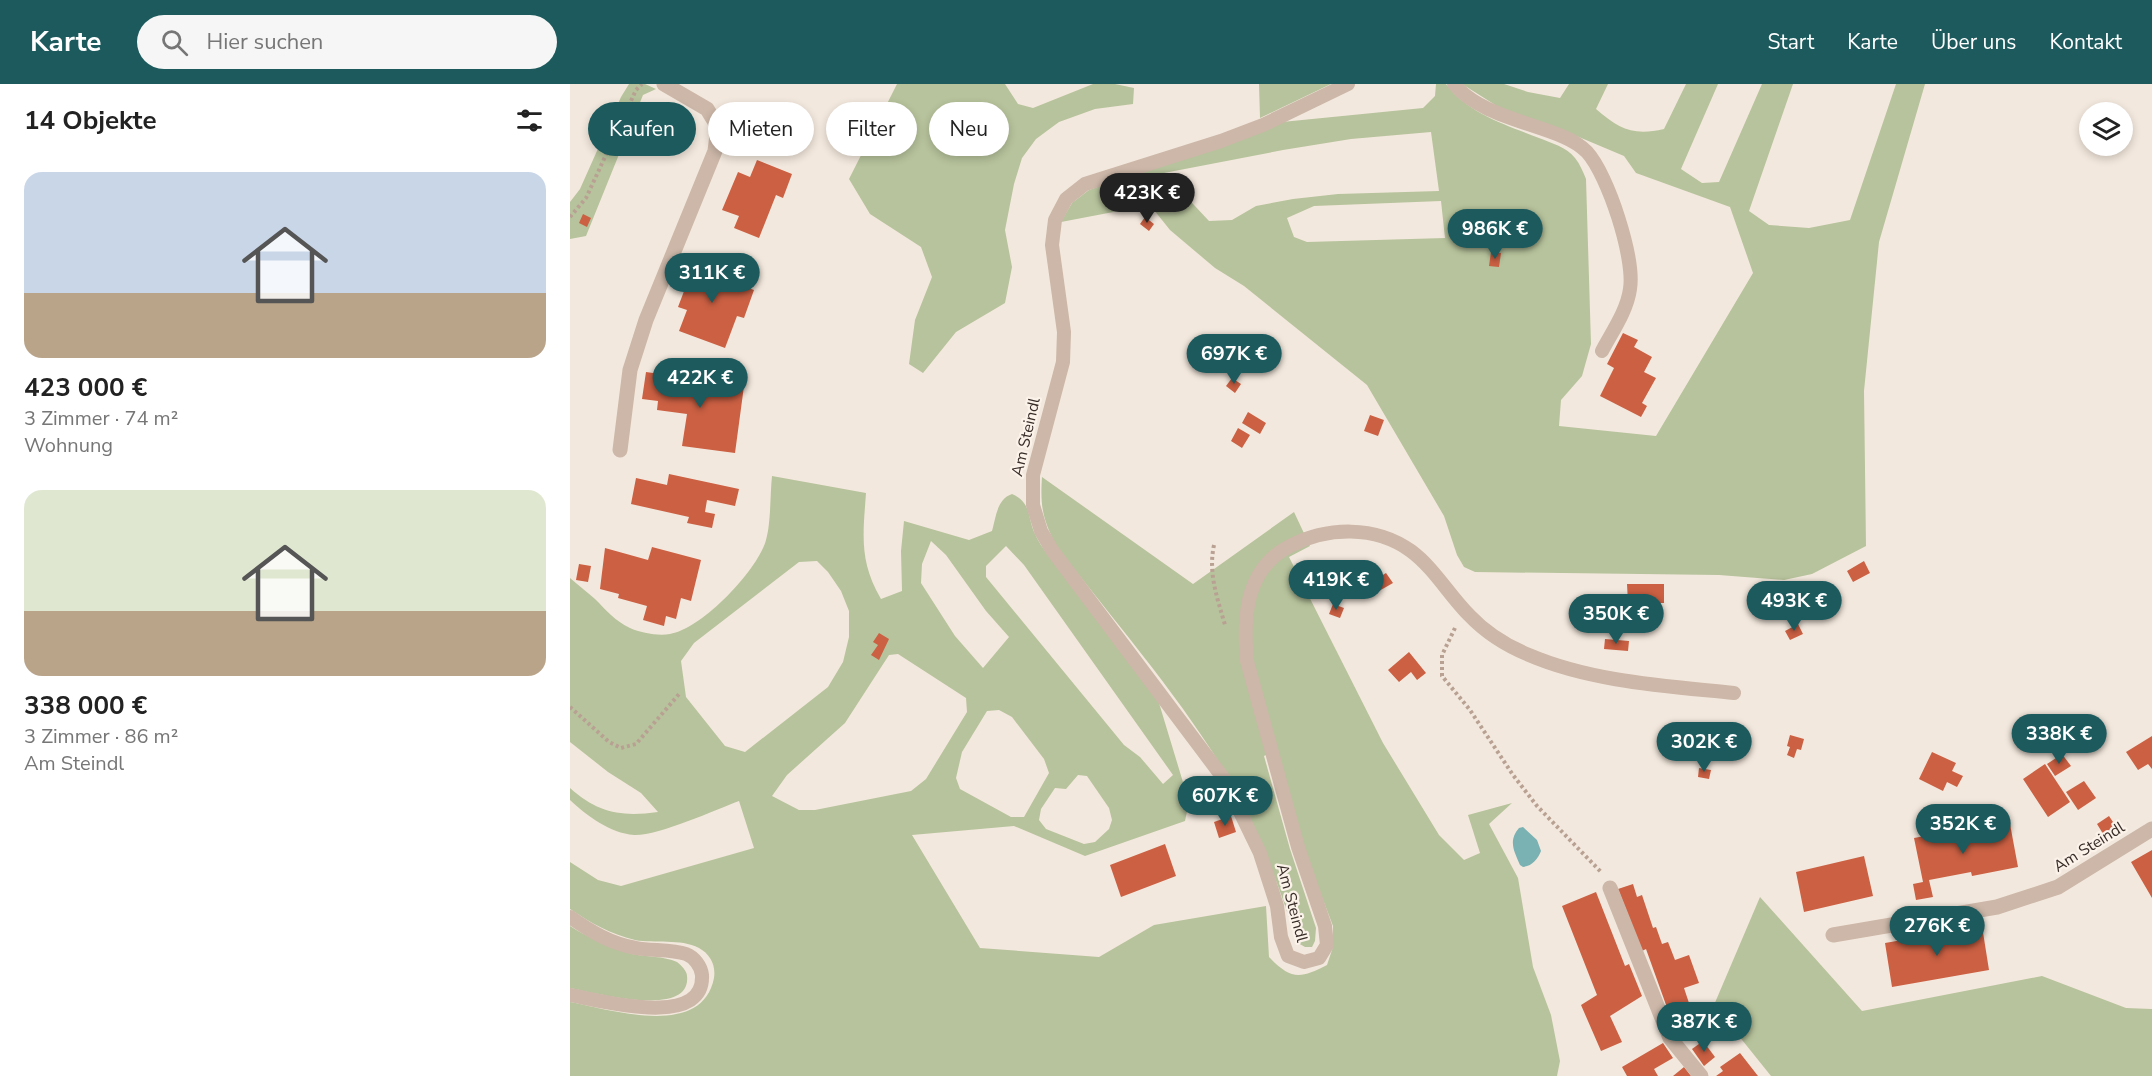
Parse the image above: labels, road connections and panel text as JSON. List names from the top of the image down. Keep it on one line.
{"streets":{"street":["Am Steindl"]},"page":{"header":"Karte","search":"Hier suchen","nav":["Start","Karte","Über uns","Kontakt"],"heading":"14 Objekte","chip":["Kaufen","Mieten","Filter","Neu"],"list":[{"name":"423 000 €","note":"3 Zimmer · 74 m² · Wohnung"},{"name":"338 000 €","note":"3 Zimmer · 86 m² · Am Steindl"}],"price":["423K €","986K €","311K €","697K €","422K €","419K €","493K €","350K €","338K €","302K €","607K €","352K €","276K €","387K €"]}}
